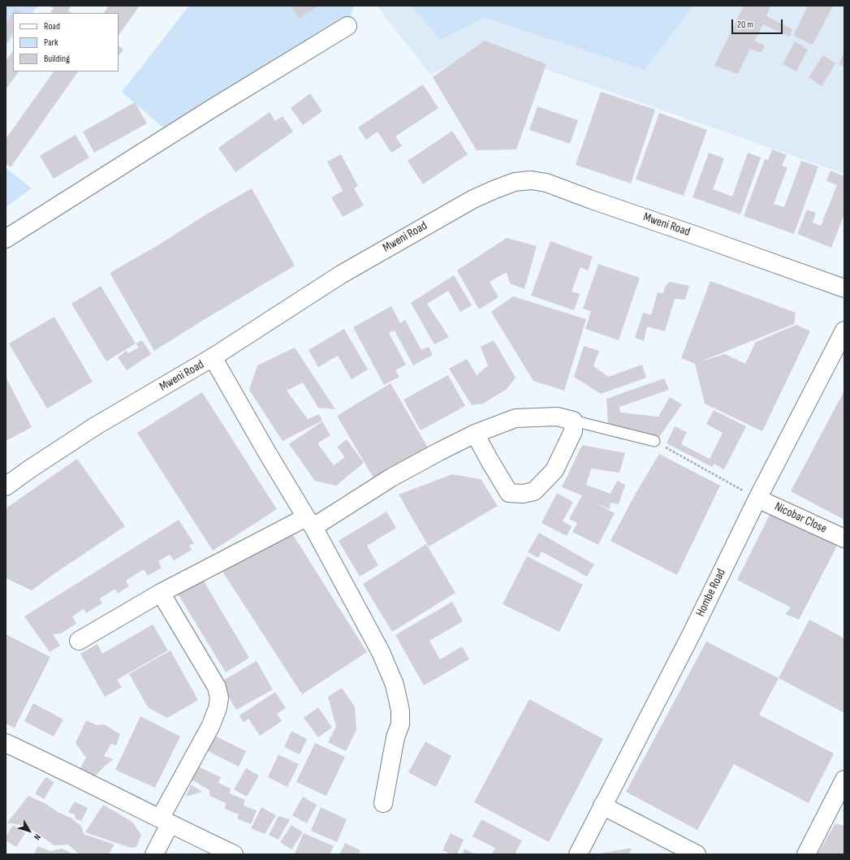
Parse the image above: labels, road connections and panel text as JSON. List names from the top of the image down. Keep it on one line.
{"streets":{"street":["Mweni Road","Nicobar Close","Hombe Road"]},"crossings":[["Nicobar Close","Hombe Road"]],"legend":["Road","Park","Building"],"scale_bar":"20 m","north":"bottom right"}
